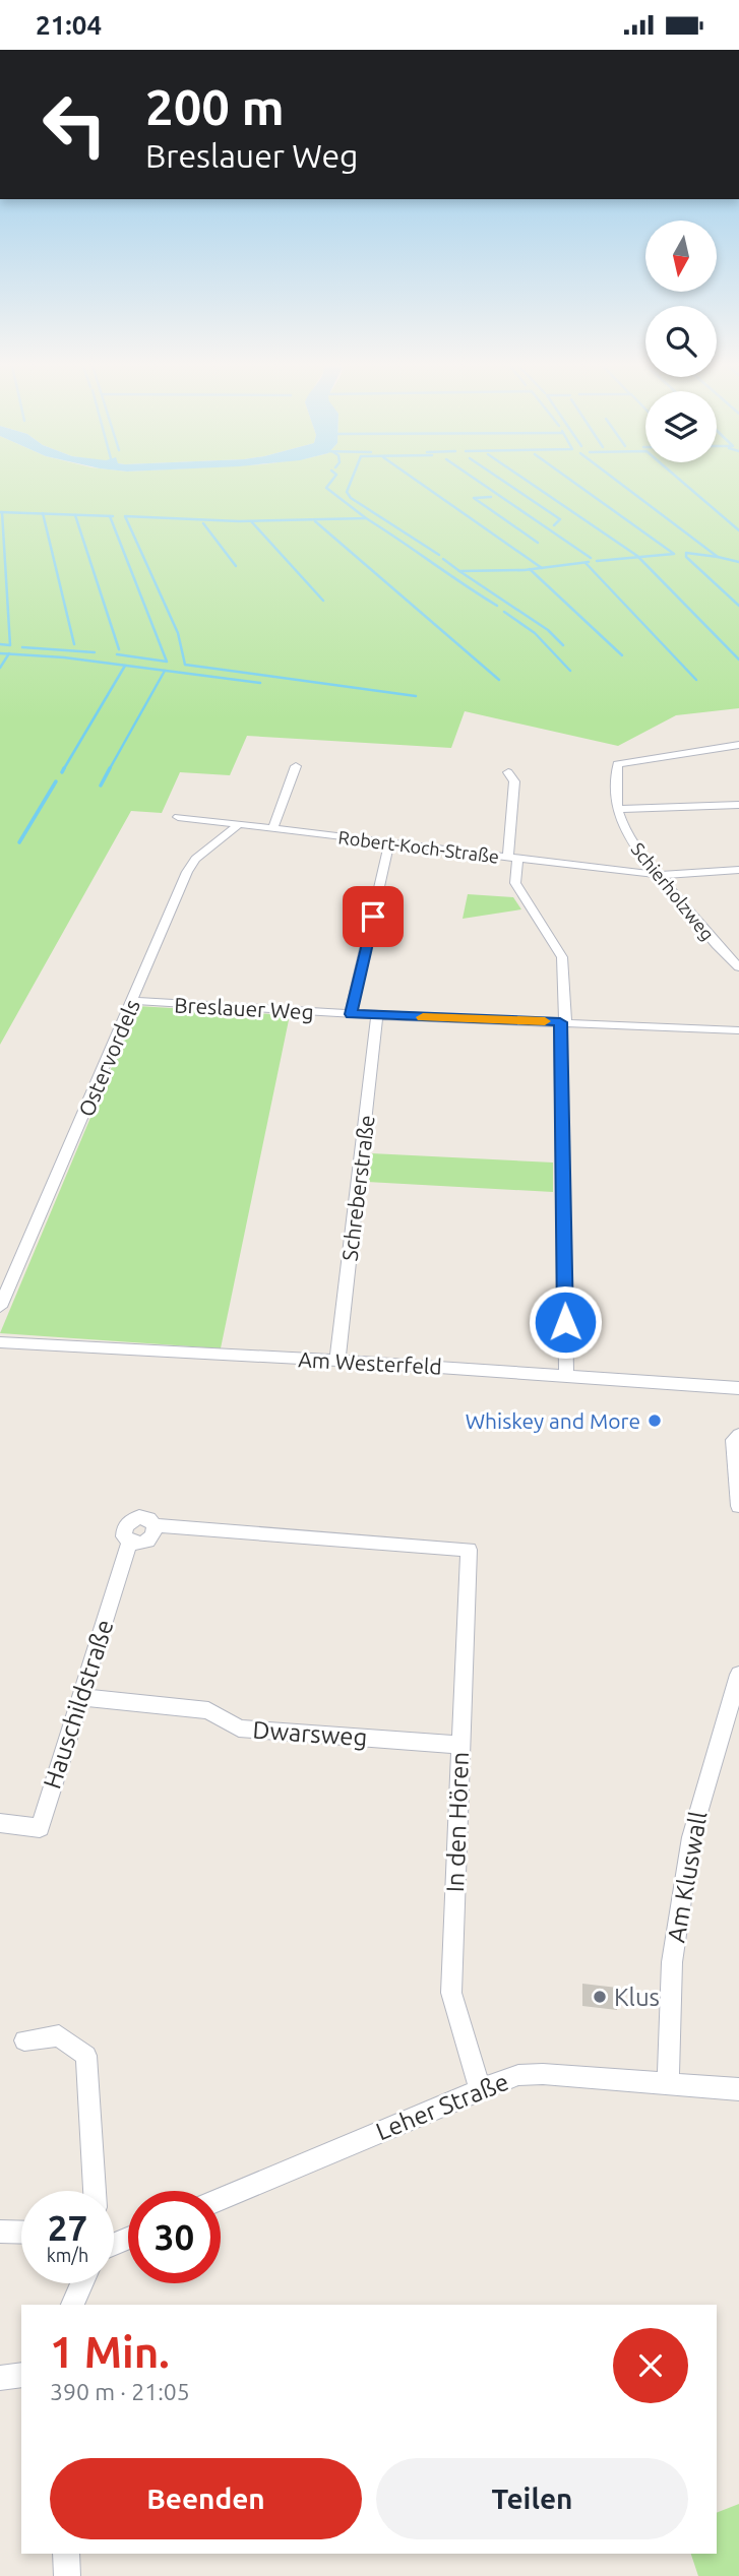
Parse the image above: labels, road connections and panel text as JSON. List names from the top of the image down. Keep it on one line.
{"streets":{"street":["Robert-Koch-Straße","Schierholzweg","Breslauer Weg","Ostervordels","Schreberstraße","Am Westerfeld","Hauschildstraße","Dwarsweg","In den Hören","Am Kluswall","Leher Straße"]},"crossings":[["Robert-Koch-Straße","Schierholzweg"],["Robert-Koch-Straße","Ostervordels"],["Breslauer Weg","Ostervordels"],["Breslauer Weg","Schreberstraße"],["Schreberstraße","Am Westerfeld"],["Hauschildstraße","Dwarsweg"],["Hauschildstraße","In den Hören"],["Dwarsweg","In den Hören"],["In den Hören","Leher Straße"],["Am Kluswall","Leher Straße"]],"places":["Whiskey and More","Klus"],"north":"bottom","page":{"status":"21:04","turn":["200 m","Breslauer Weg"],"speed":"27 km/h","limit":"30","heading":["1 Min.","390 m · 21:05"],"buttons":["Beenden","Teilen"]}}
